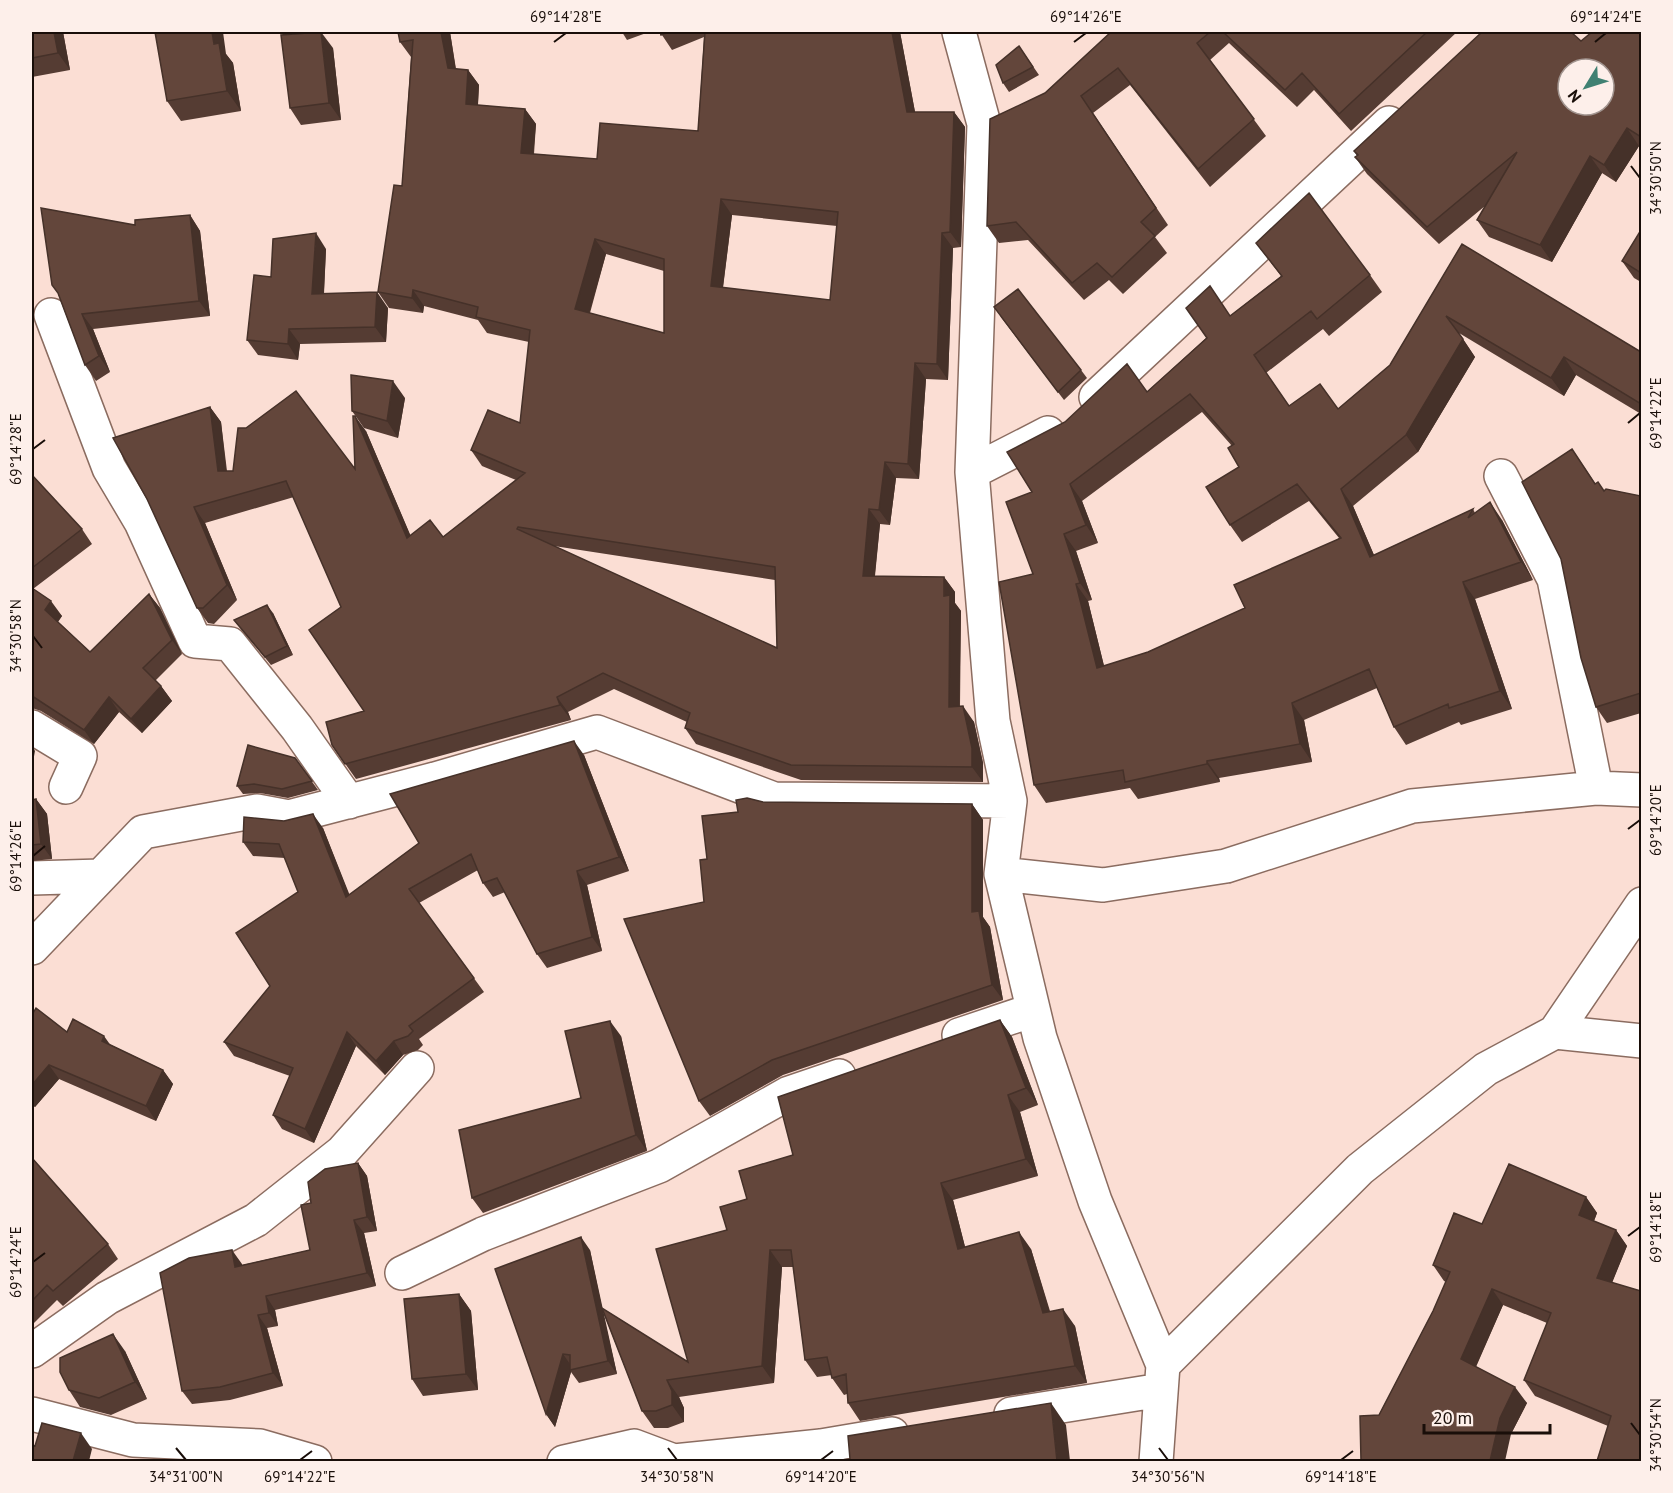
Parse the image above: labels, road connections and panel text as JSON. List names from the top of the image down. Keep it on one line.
{"scale_bar":"20 m","north":"bottom left","coordinates":["69°14'28\"E","69°14'26\"E","69°14'24\"E","34°30'50\"N","69°14'22\"E","34°30'58\"N","69°14'20\"E","69°14'18\"E","34°30'54\"N","34°31'00\"N","34°30'56\"N"]}
